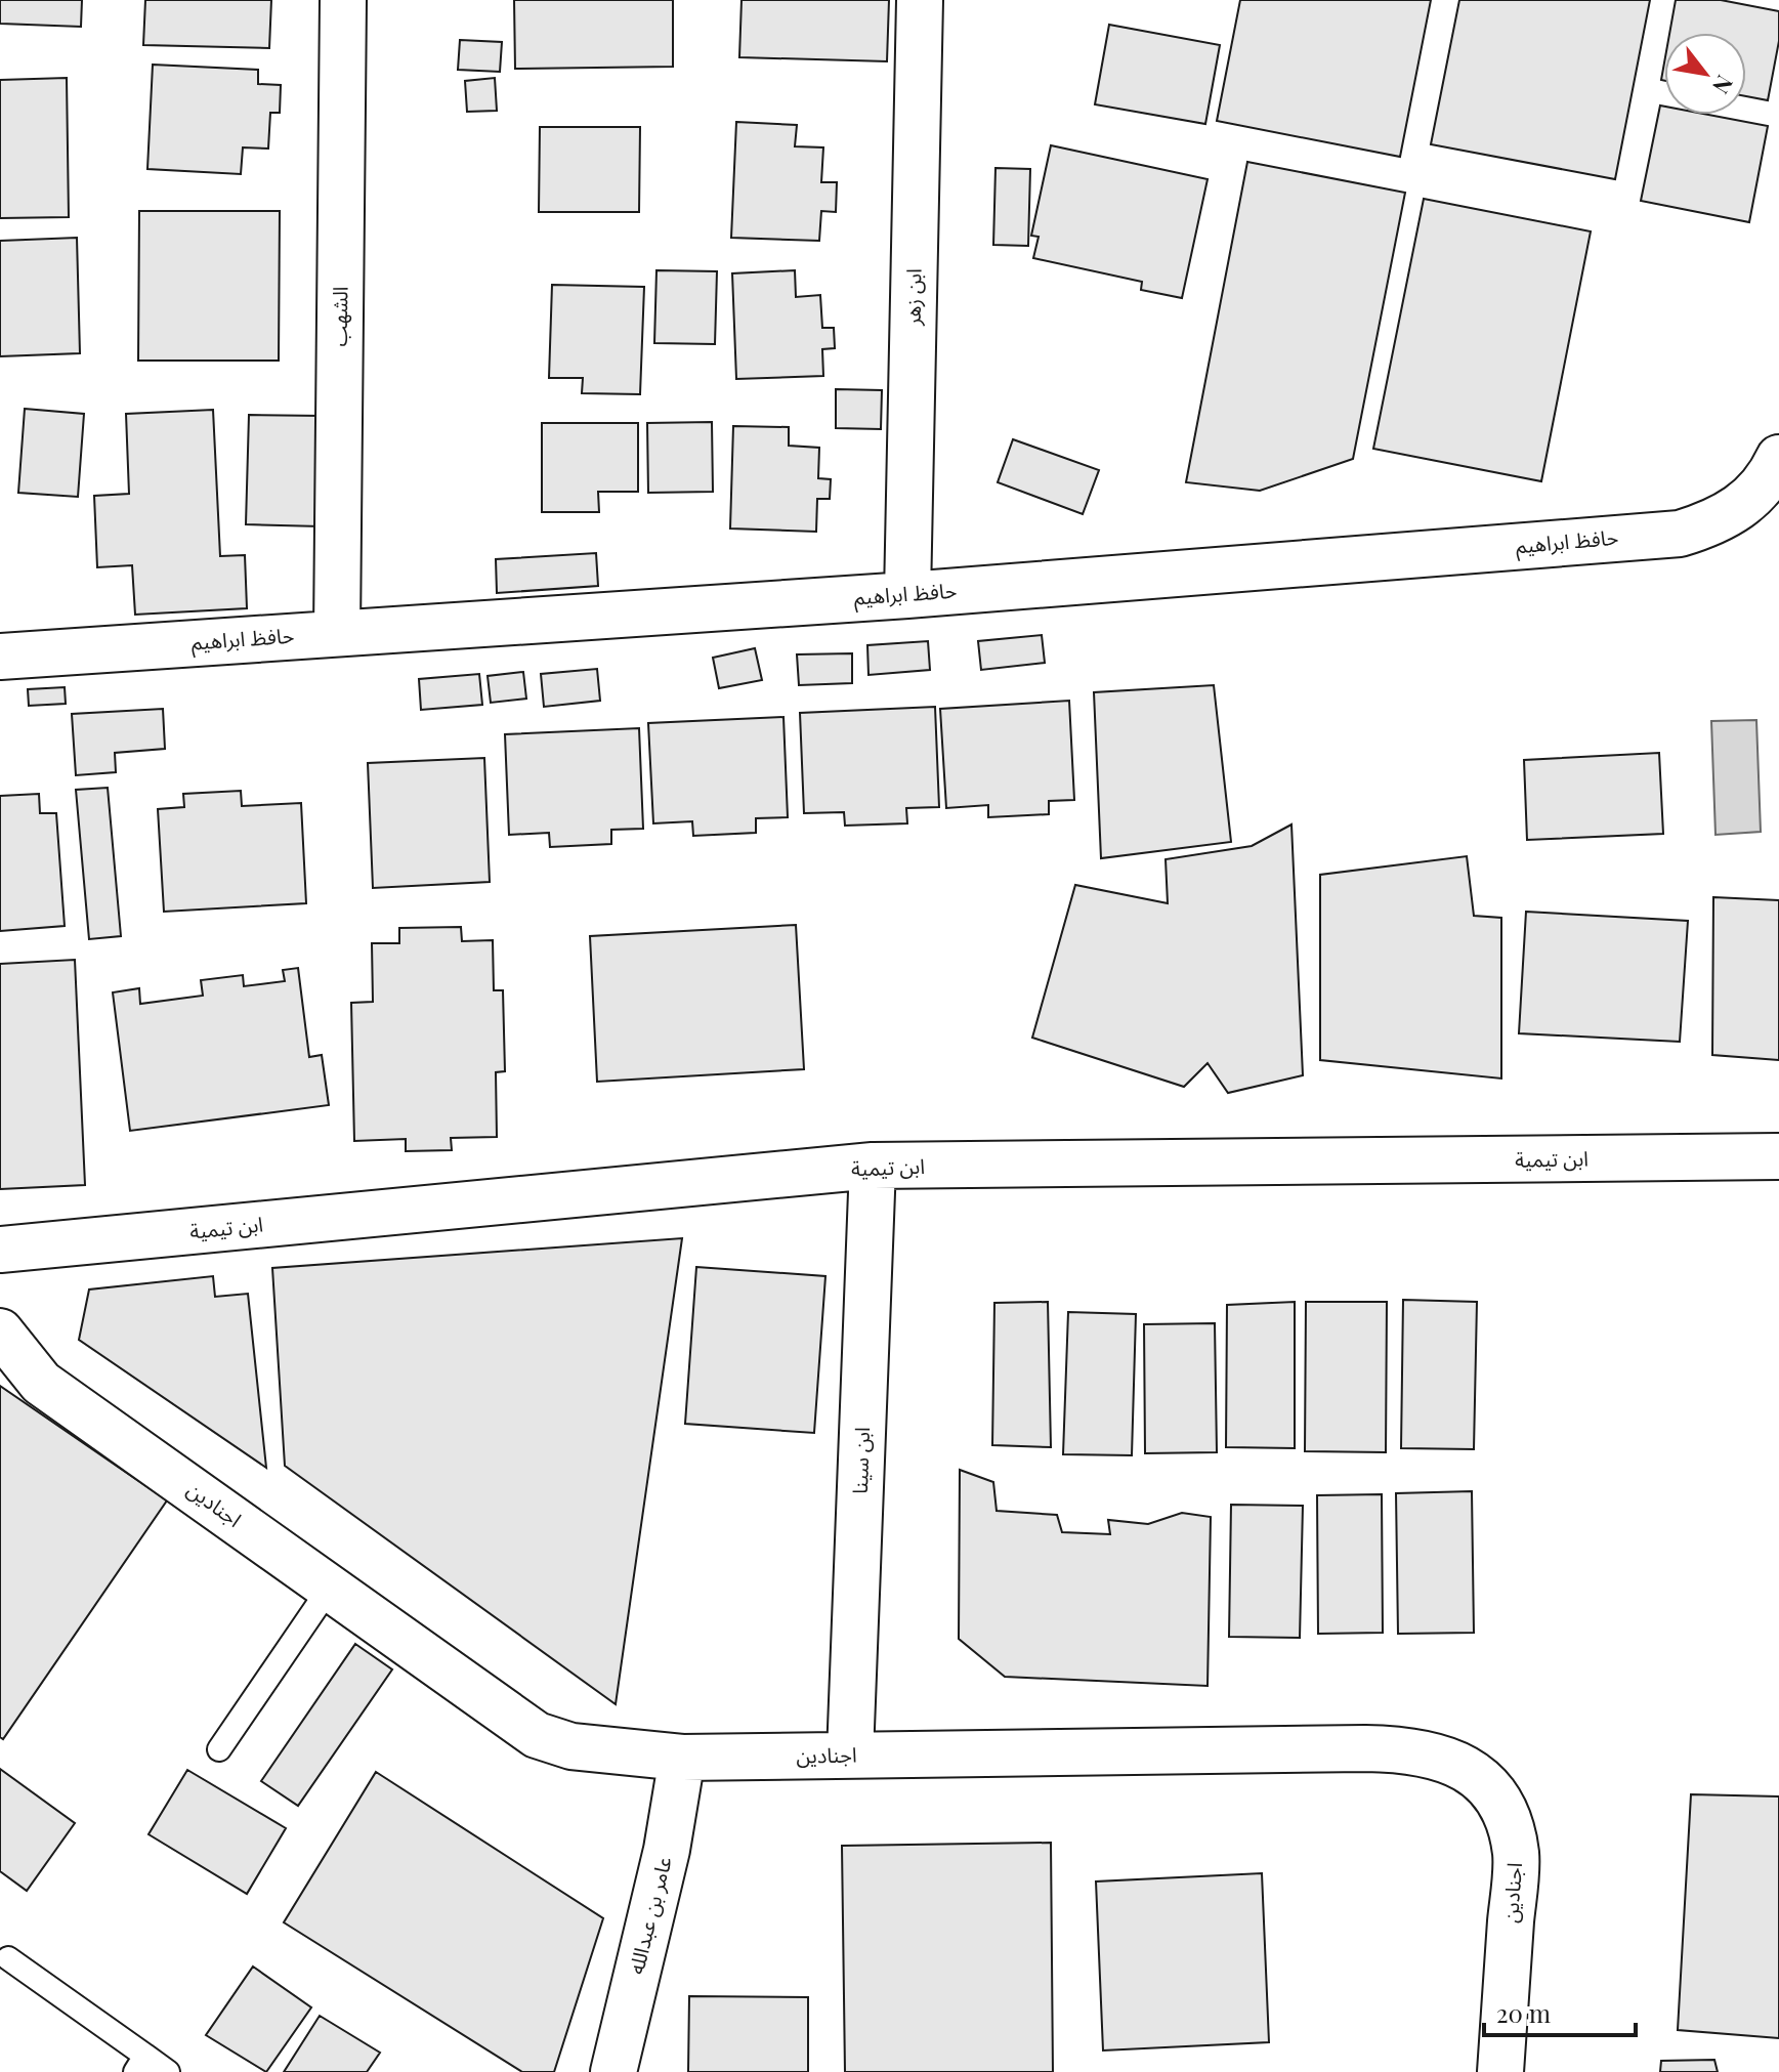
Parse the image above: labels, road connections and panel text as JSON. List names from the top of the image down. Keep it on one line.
{"streets":{"street":["ابن زهر","الشهب","حافظ ابراهيم","ابن تيمية","ابن سينا","اجنادين","عامر بن عبدالله"]},"crossings":[["ابن زهر","حافظ ابراهيم"],["الشهب","حافظ ابراهيم"],["ابن تيمية","ابن سينا"],["ابن سينا","اجنادين"],["اجنادين","عامر بن عبدالله"]],"scale_bar":"20 m","north":"bottom right"}
